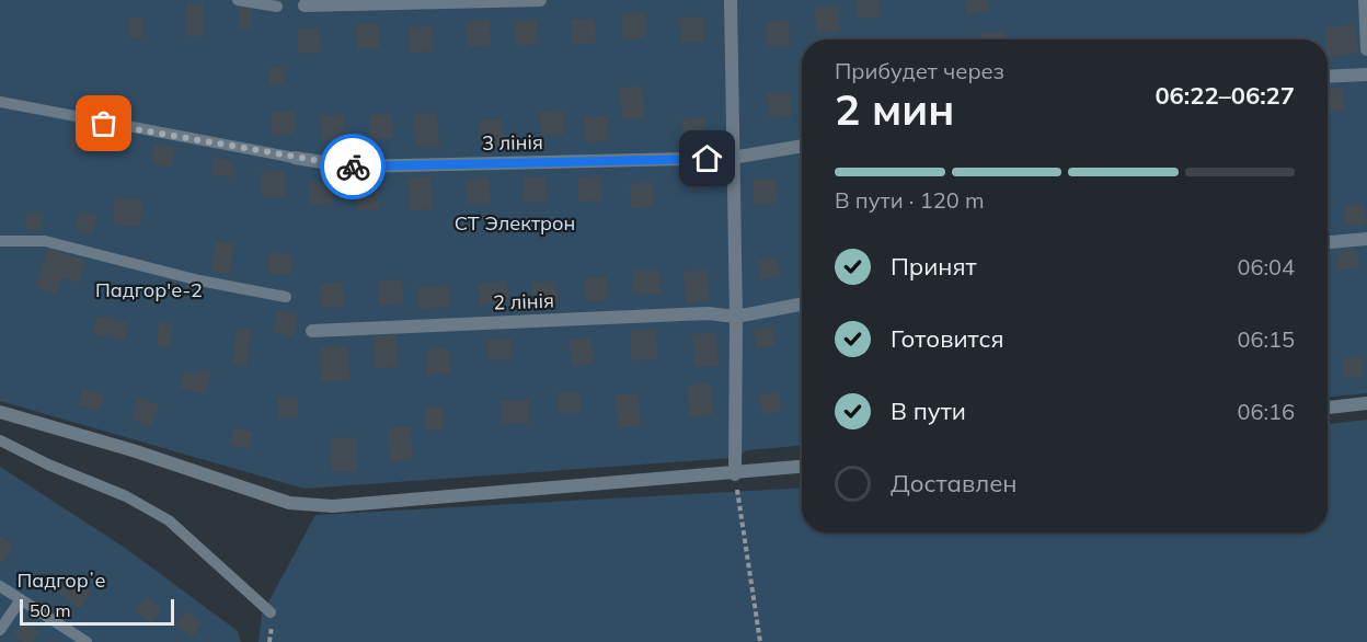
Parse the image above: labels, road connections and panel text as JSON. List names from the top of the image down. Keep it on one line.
{"streets":{"street":["3 лінія","2 лінія"]},"parks":["СТ Электрон","Падгор'е-2","Падгорʼе"],"scale_bar":"50 m","page":{"heading":["2 мин","Прибудет через","06:22–06:27"],"bar":"В пути · 120 m","list":[["Принят","06:04"],["Готовится","06:15"],["В пути","06:16"],"Доставлен"],"scale":"50 m"}}
